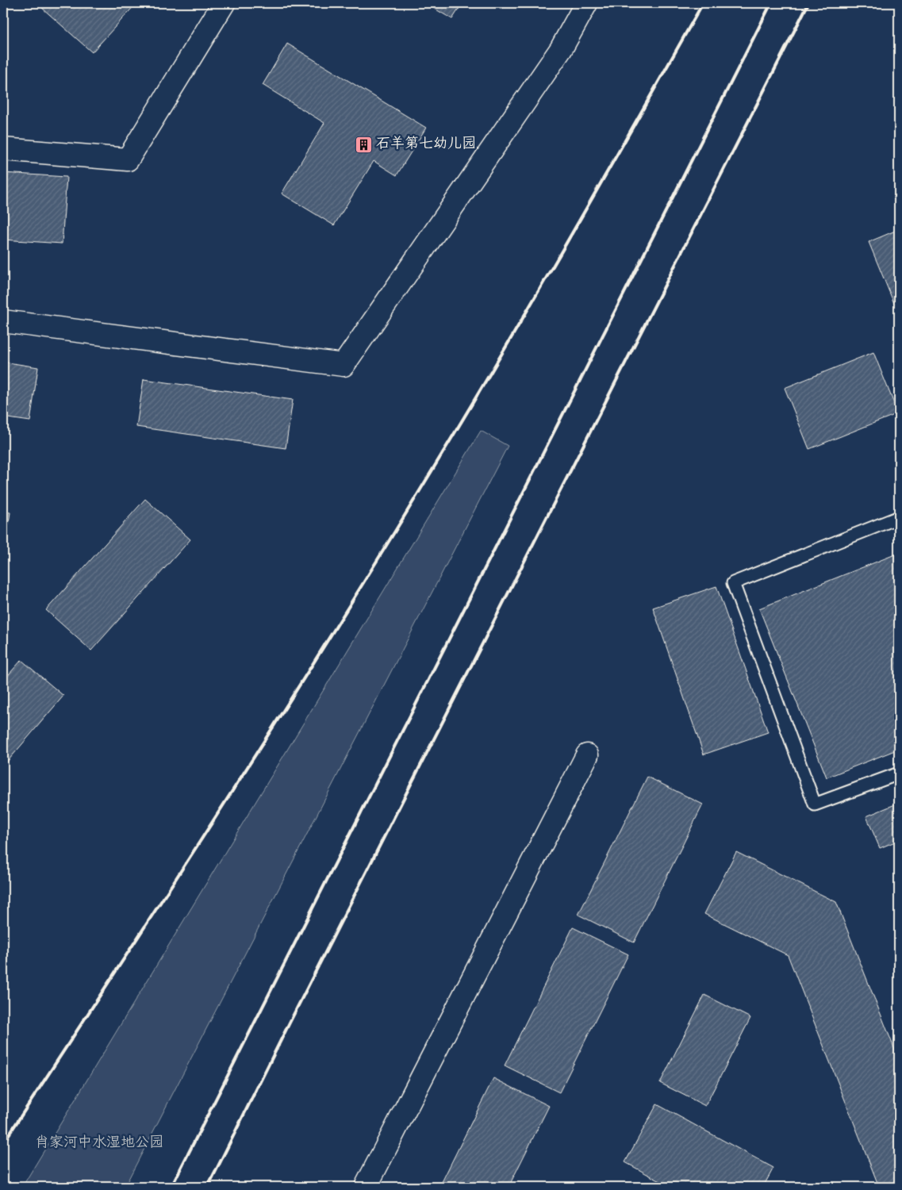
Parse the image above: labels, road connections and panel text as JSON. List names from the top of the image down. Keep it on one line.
{"parks":["肖家河中水湿地公园"],"places":{"building":["石羊第七幼儿园"]}}
